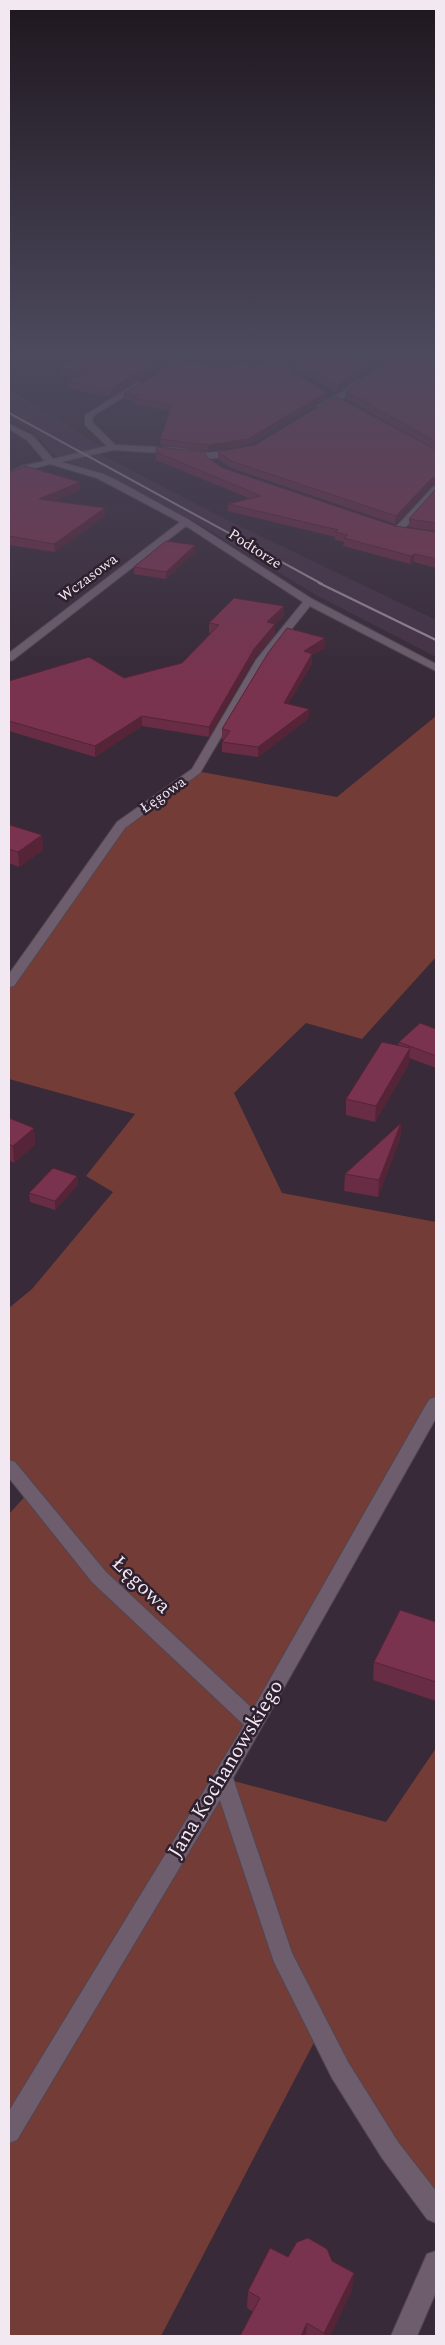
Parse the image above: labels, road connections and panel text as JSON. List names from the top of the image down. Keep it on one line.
{"streets":{"street":["Podtorze","Wczasowa","Łęgowa","Jana Kochanowskiego"]},"crossings":[["Podtorze","Wczasowa"],["Podtorze","Łęgowa"],["Łęgowa","Jana Kochanowskiego"]]}
